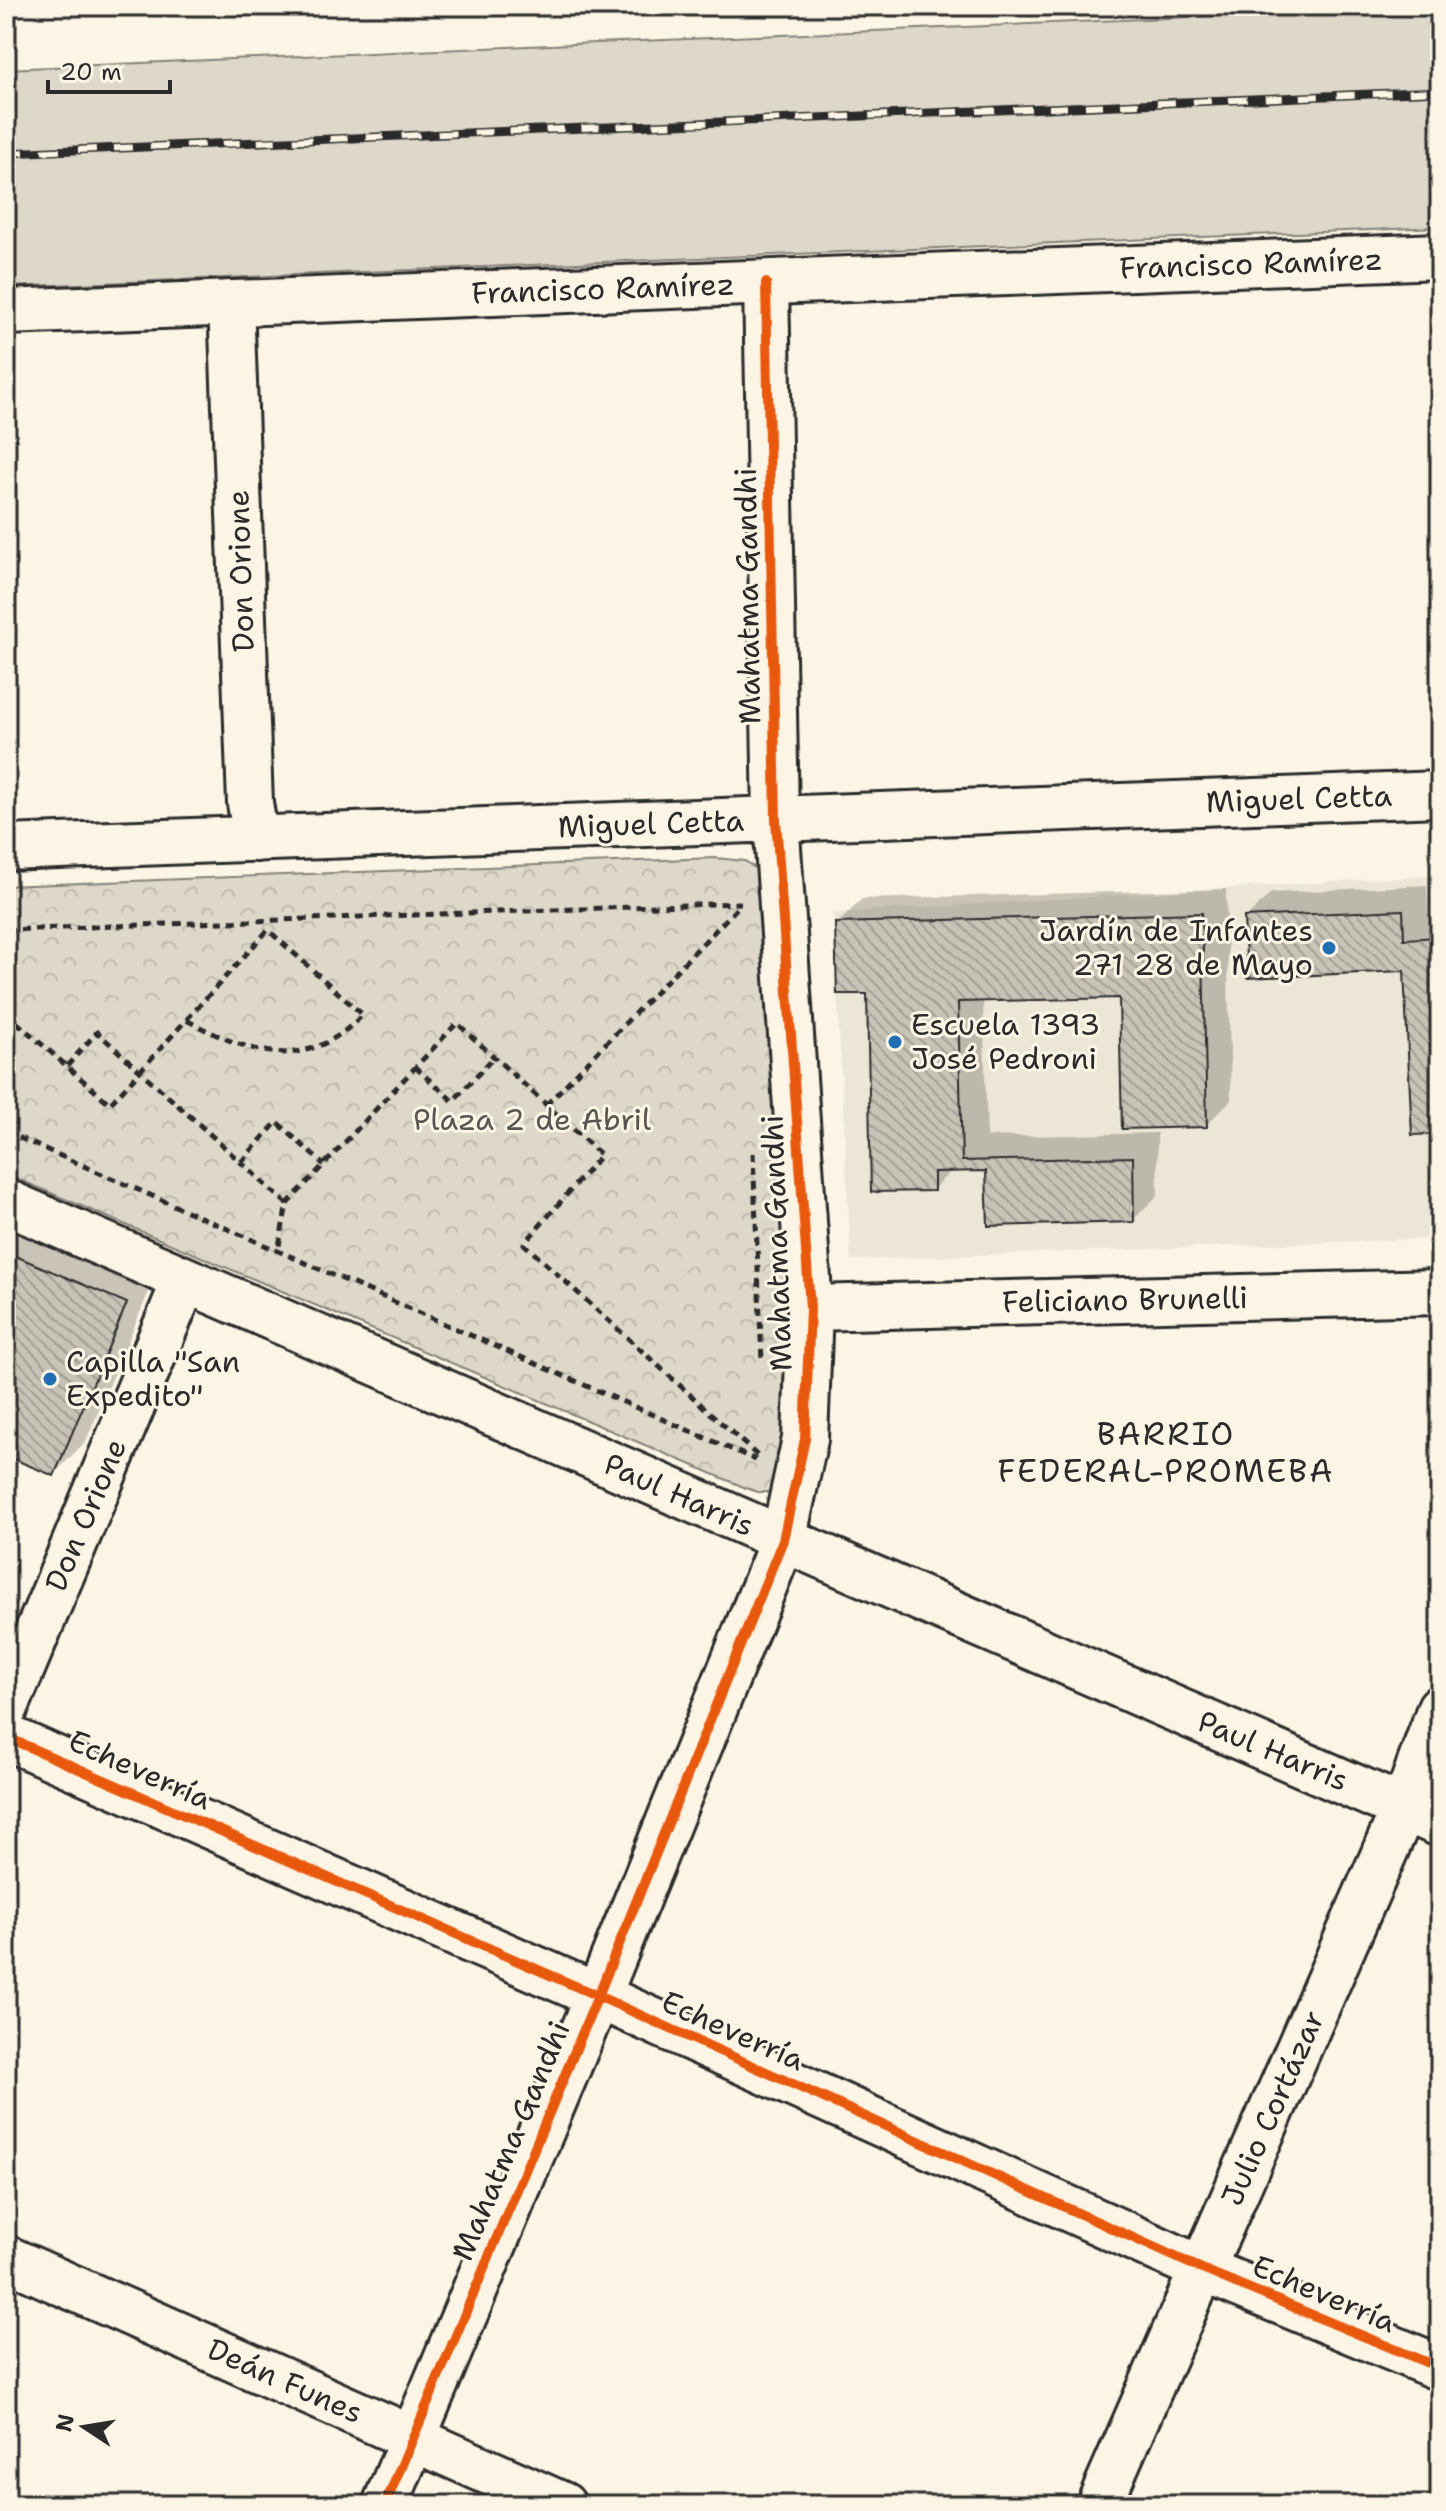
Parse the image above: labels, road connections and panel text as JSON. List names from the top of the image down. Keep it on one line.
{"streets":{"street":["Francisco Ramírez","Don Orione","Mahatma Gandhi","Miguel Cetta","Feliciano Brunelli","Paul Harris","Echeverría","Julio Cortázar","Deán Funes"]},"crossings":[["Francisco Ramírez","Don Orione"],["Francisco Ramírez","Mahatma Gandhi"],["Don Orione","Miguel Cetta"],["Don Orione","Paul Harris"],["Mahatma Gandhi","Miguel Cetta"],["Mahatma Gandhi","Feliciano Brunelli"],["Mahatma Gandhi","Paul Harris"],["Mahatma Gandhi","Echeverría"],["Mahatma Gandhi","Deán Funes"],["Paul Harris","Julio Cortázar"],["Echeverría","Julio Cortázar"]],"districts":["BARRIO FEDERAL-PROMEBA"],"parks":["Plaza 2 de Abril"],"places":["Jardín de Infantes 271 28 de Mayo","Escuela 1393 José Pedroni","Capilla \"San Expedito\""],"scale_bar":"20 m","north":"left"}
